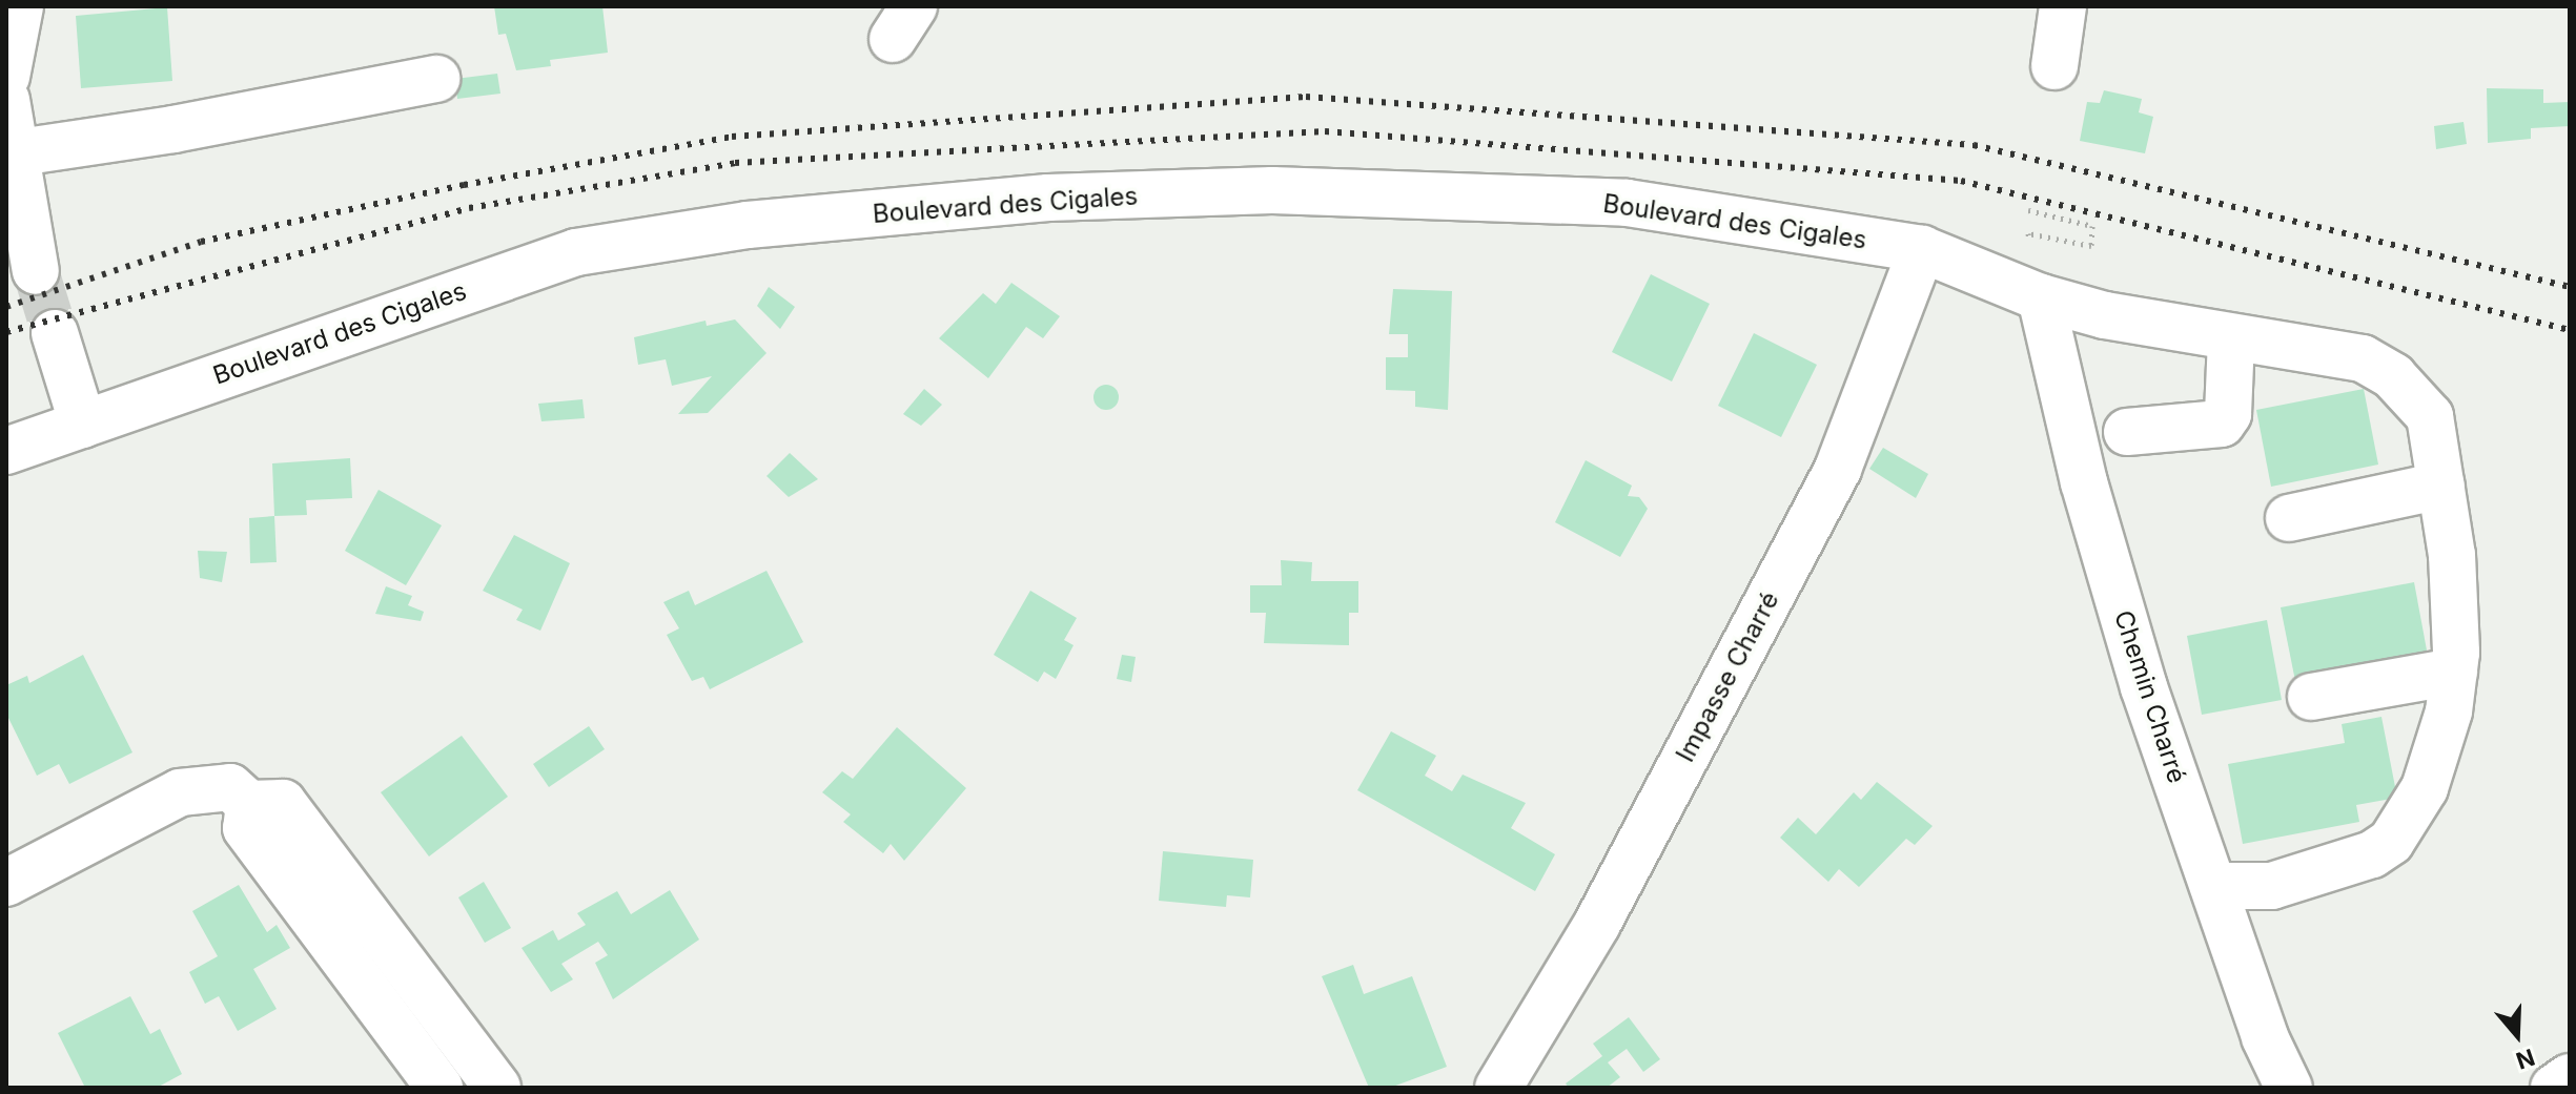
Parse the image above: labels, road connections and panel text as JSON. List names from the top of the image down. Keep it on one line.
{"streets":{"street":["Boulevard des Cigales","Impasse Charré","Chemin Charré"]},"crossings":[["Boulevard des Cigales","Impasse Charré"],["Boulevard des Cigales","Chemin Charré"]],"north":"bottom"}
